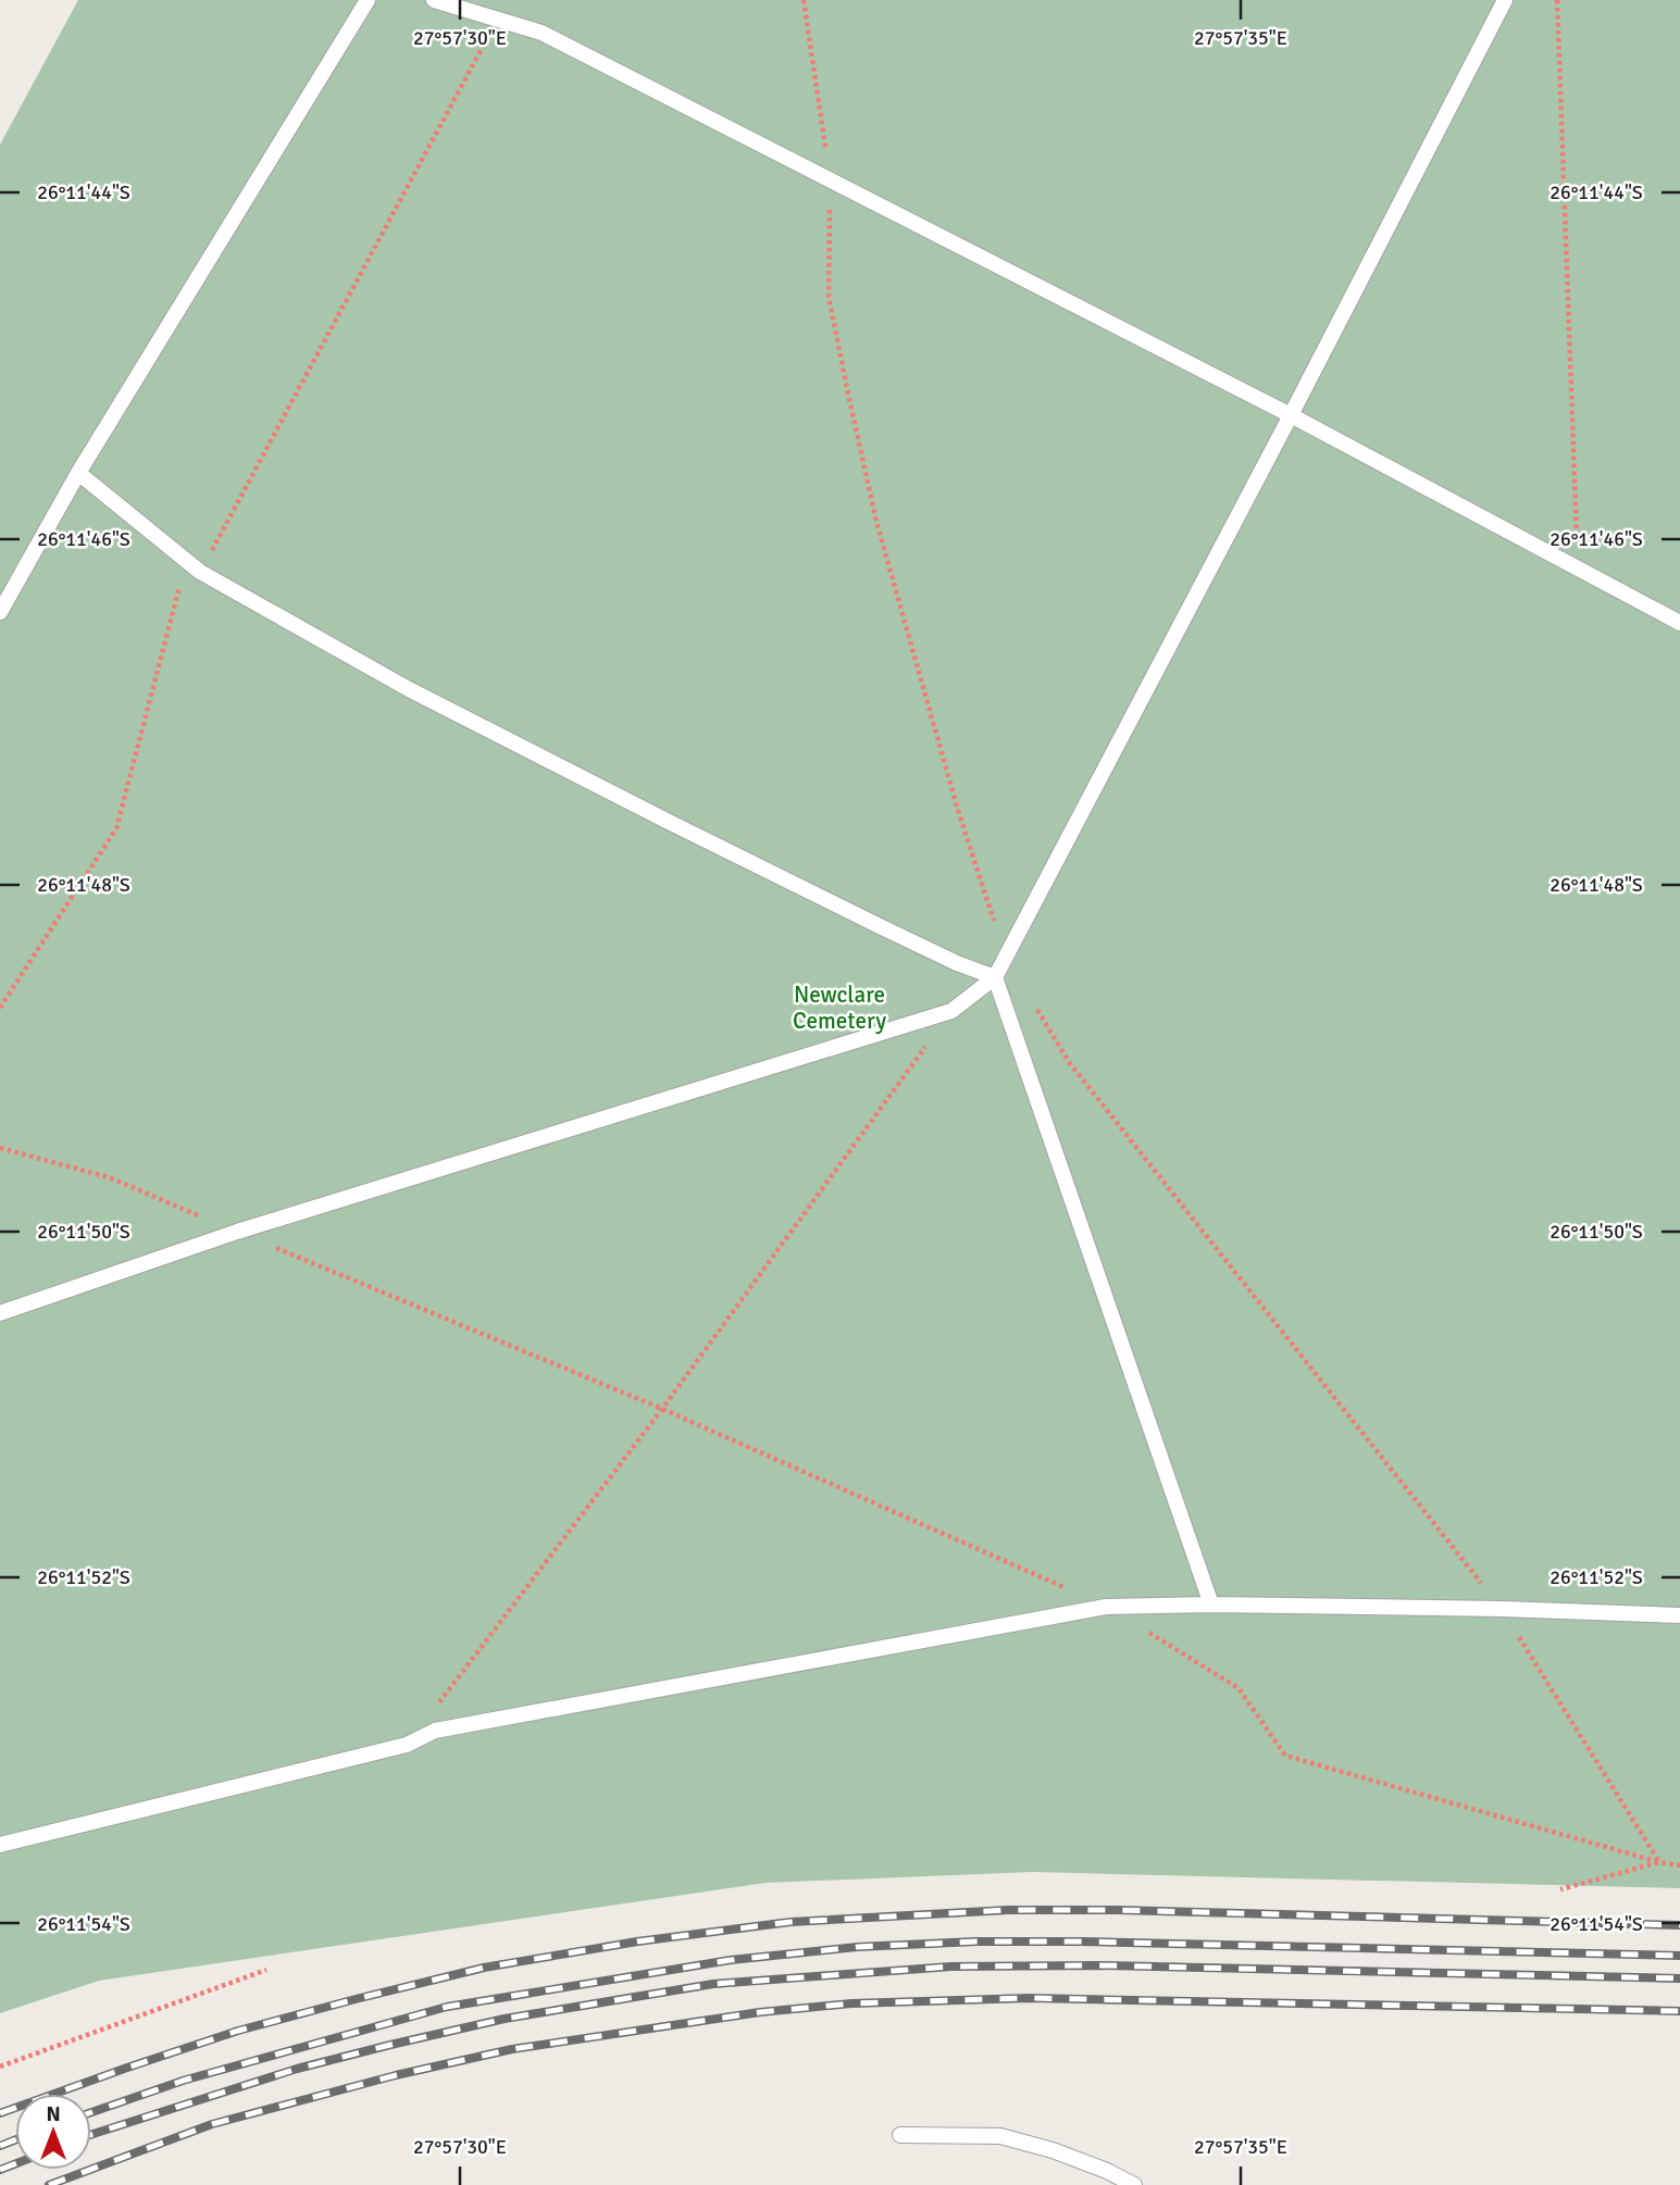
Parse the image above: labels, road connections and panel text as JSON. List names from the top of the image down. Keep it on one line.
{"parks":["Newclare Cemetery"],"north":"top","coordinates":["27°57'30\"E","27°57'35\"E","26°11'44\"S","26°11'46\"S","26°11'48\"S","26°11'50\"S","26°11'52\"S","26°11'54\"S"]}
